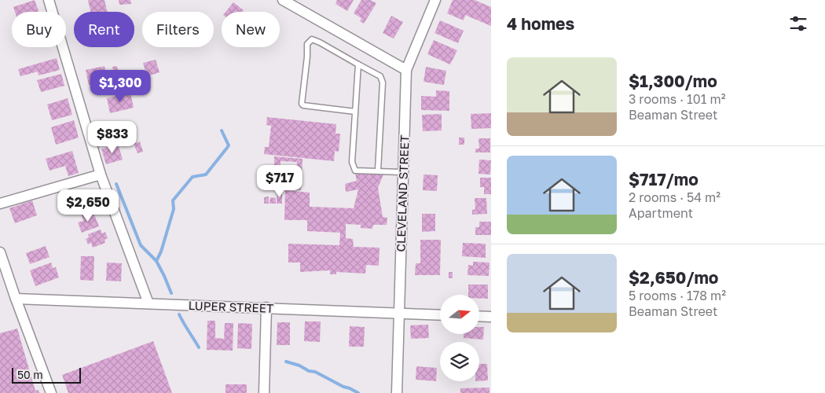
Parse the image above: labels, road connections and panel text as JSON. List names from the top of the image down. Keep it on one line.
{"streets":{"street":["CLEVELAND STREET","LUPER STREET"]},"crossings":[["CLEVELAND STREET","LUPER STREET"]],"scale_bar":"50 m","north":"right","page":{"heading":"4 homes","chip":["Buy","Rent","Filters","New"],"list":[{"name":"$1,300/mo","note":"3 rooms · 101 m² · Beaman Street"},{"name":"$717/mo","note":"2 rooms · 54 m² · Apartment"},{"name":"$2,650/mo","note":"5 rooms · 178 m² · Beaman Street"}],"price":["$1,300","$833","$717","$2,650"],"scale":"50 m"}}
